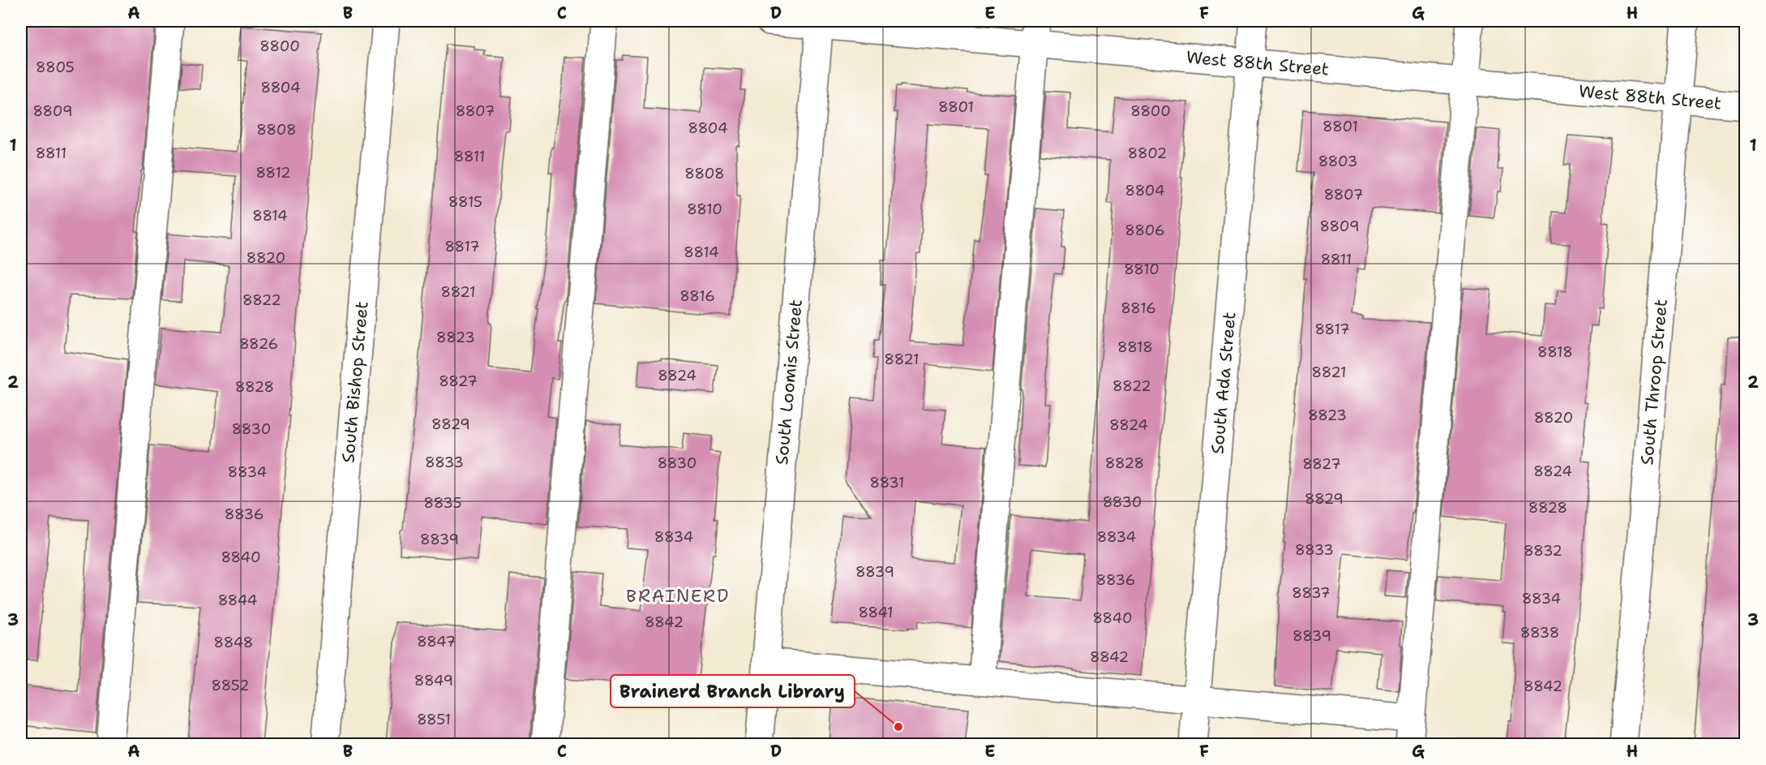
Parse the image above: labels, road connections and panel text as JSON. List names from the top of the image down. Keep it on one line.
{"streets":{"street":["West 88th Street","South Bishop Street","South Loomis Street","South Throop Street","South Ada Street"]},"crossings":[["West 88th Street","South Loomis Street"],["West 88th Street","South Throop Street"],["West 88th Street","South Ada Street"]],"districts":["BRAINERD"],"places":["Brainerd Branch Library"],"house_numbers":["8800","8805","8804","8801","8809","8807","8800","8801","8804","8808","8811","8802","8811","8803","8812","8808","8804","8807","8815","8810","8814","8809","8806","8817","8814","8820","8811","8810","8821","8816","8822","8816","8817","8823","8826","8818","8818","8821","8821","8824","8827","8822","8828","8823","8820","8829","8824","8830","8833","8830","8828","8827","8824","8834","8831","8829","8830","8835","8828","8836","8834","8834","8839","8833","8832","8840","8839","8836","8837","8834","8844","8841","8840","8842","8838","8839","8847","8848","8842","8849","8852","8842","8851"],"grid":{"columns":["A","B","C","D","E","F","G","H"],"rows":["1","2","3"]}}
